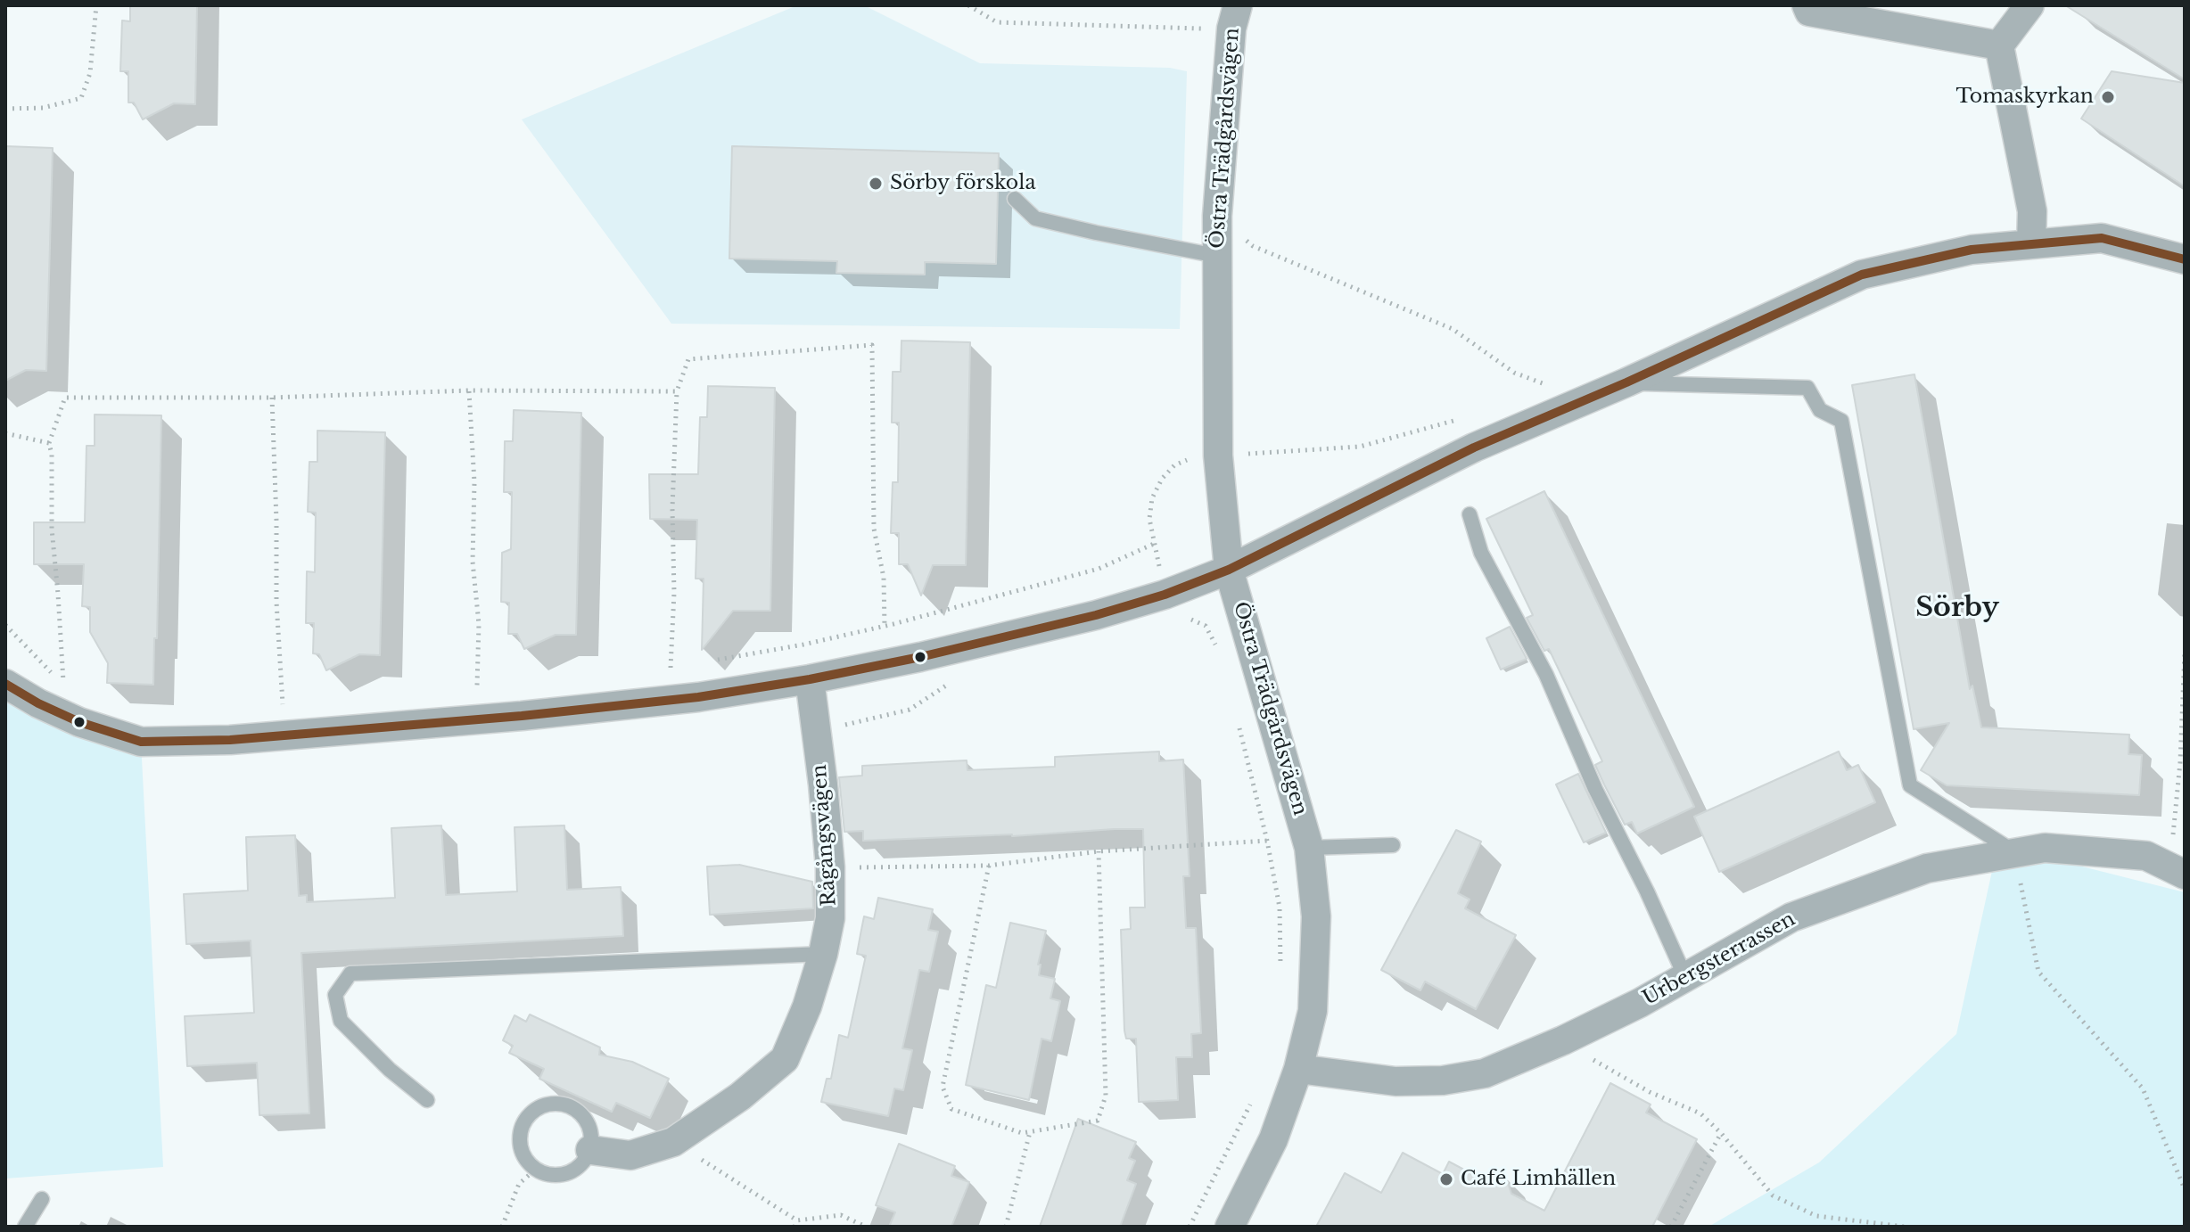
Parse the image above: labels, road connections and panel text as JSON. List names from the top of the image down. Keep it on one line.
{"streets":{"street":["Östra Trädgårdsvägen","Rågångsvägen","Urbergsterrassen"]},"crossings":[["Östra Trädgårdsvägen","Urbergsterrassen"]],"districts":["Sörby"],"places":["Tomaskyrkan","Sörby förskola","Café Limhällen"]}
